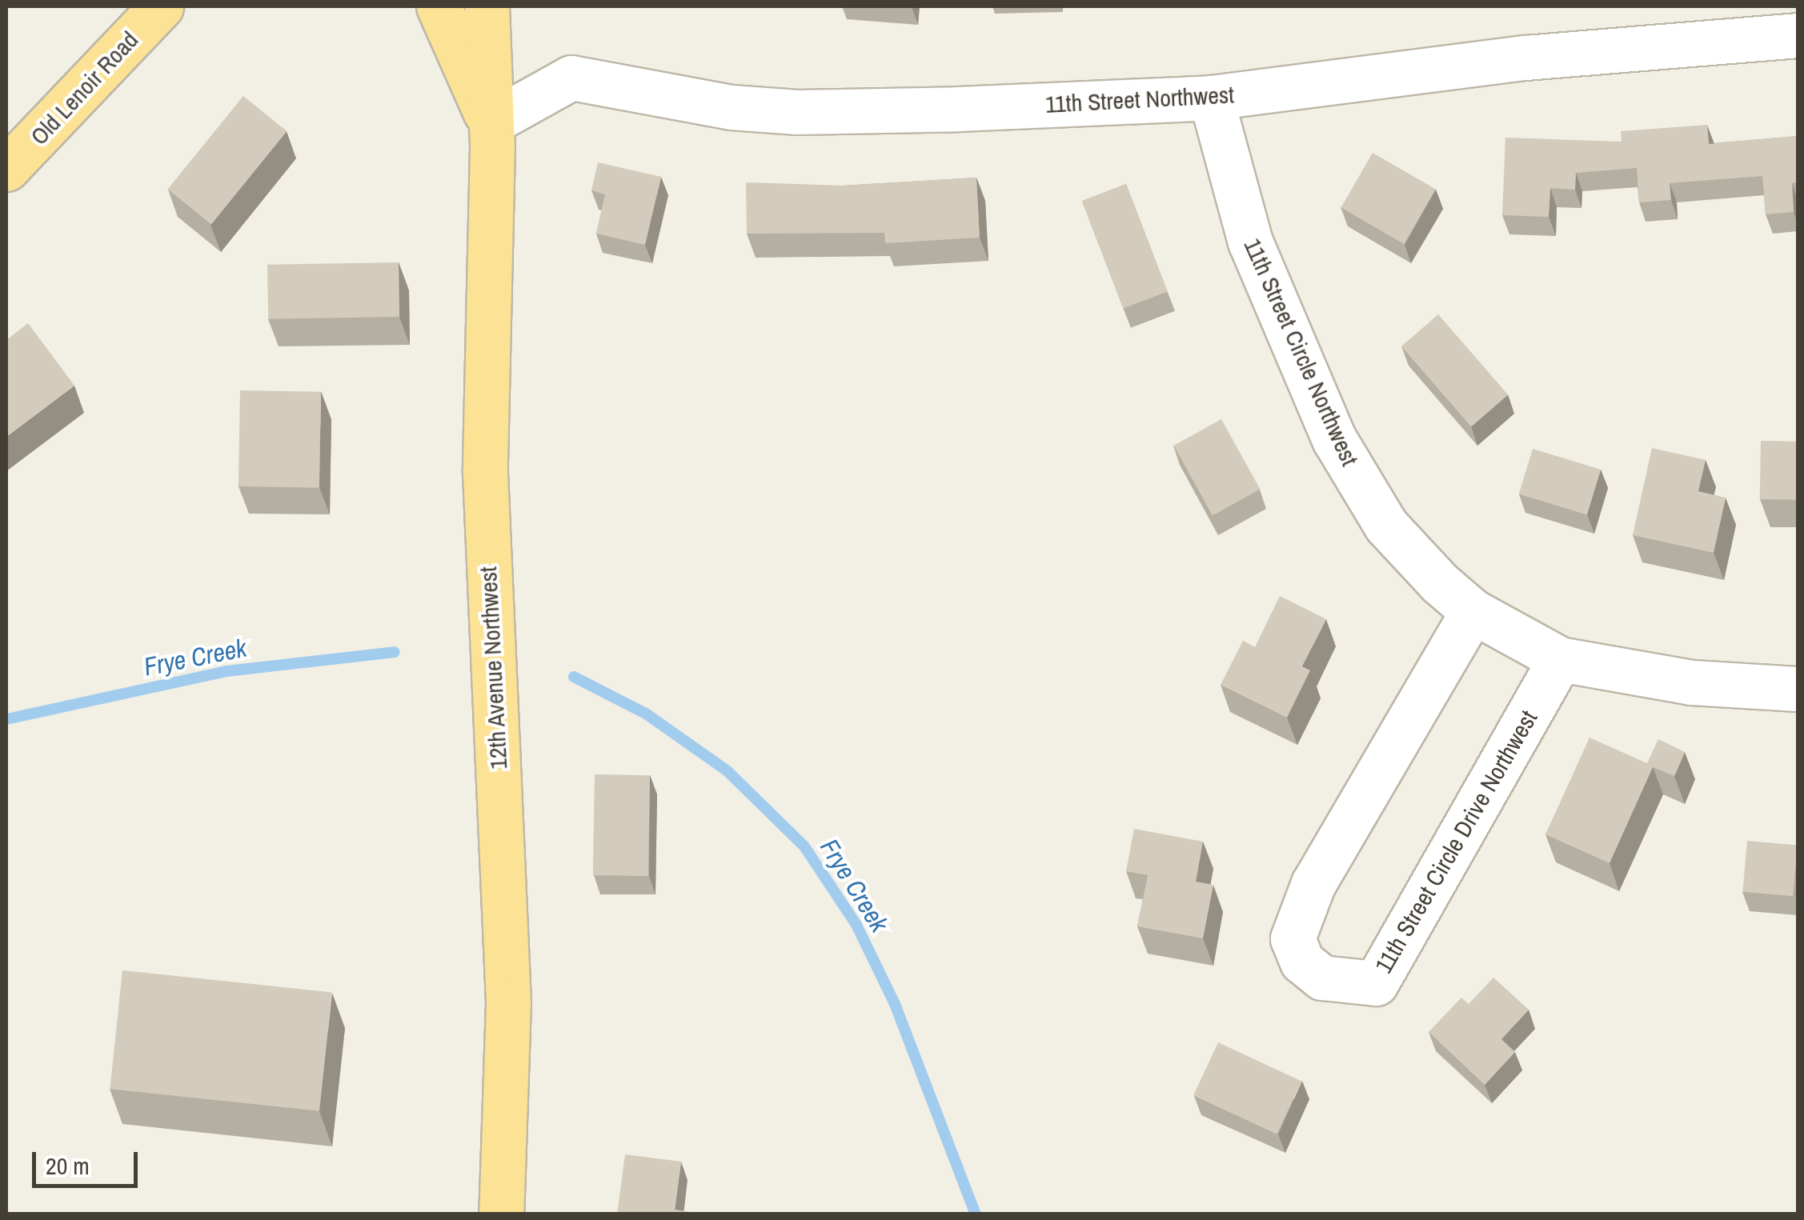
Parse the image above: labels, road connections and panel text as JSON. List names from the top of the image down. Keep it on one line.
{"streets":{"main road":["Old Lenoir Road","12th Avenue Northwest"],"street":["11th Street Northwest","11th Street Circle Northwest","11th Street Circle Drive Northwest"]},"crossings":[["11th Street Northwest","11th Street Circle Northwest"],["11th Street Northwest","12th Avenue Northwest"],["11th Street Circle Northwest","11th Street Circle Drive Northwest"]],"water":["Frye Creek"],"scale_bar":"20 m"}
